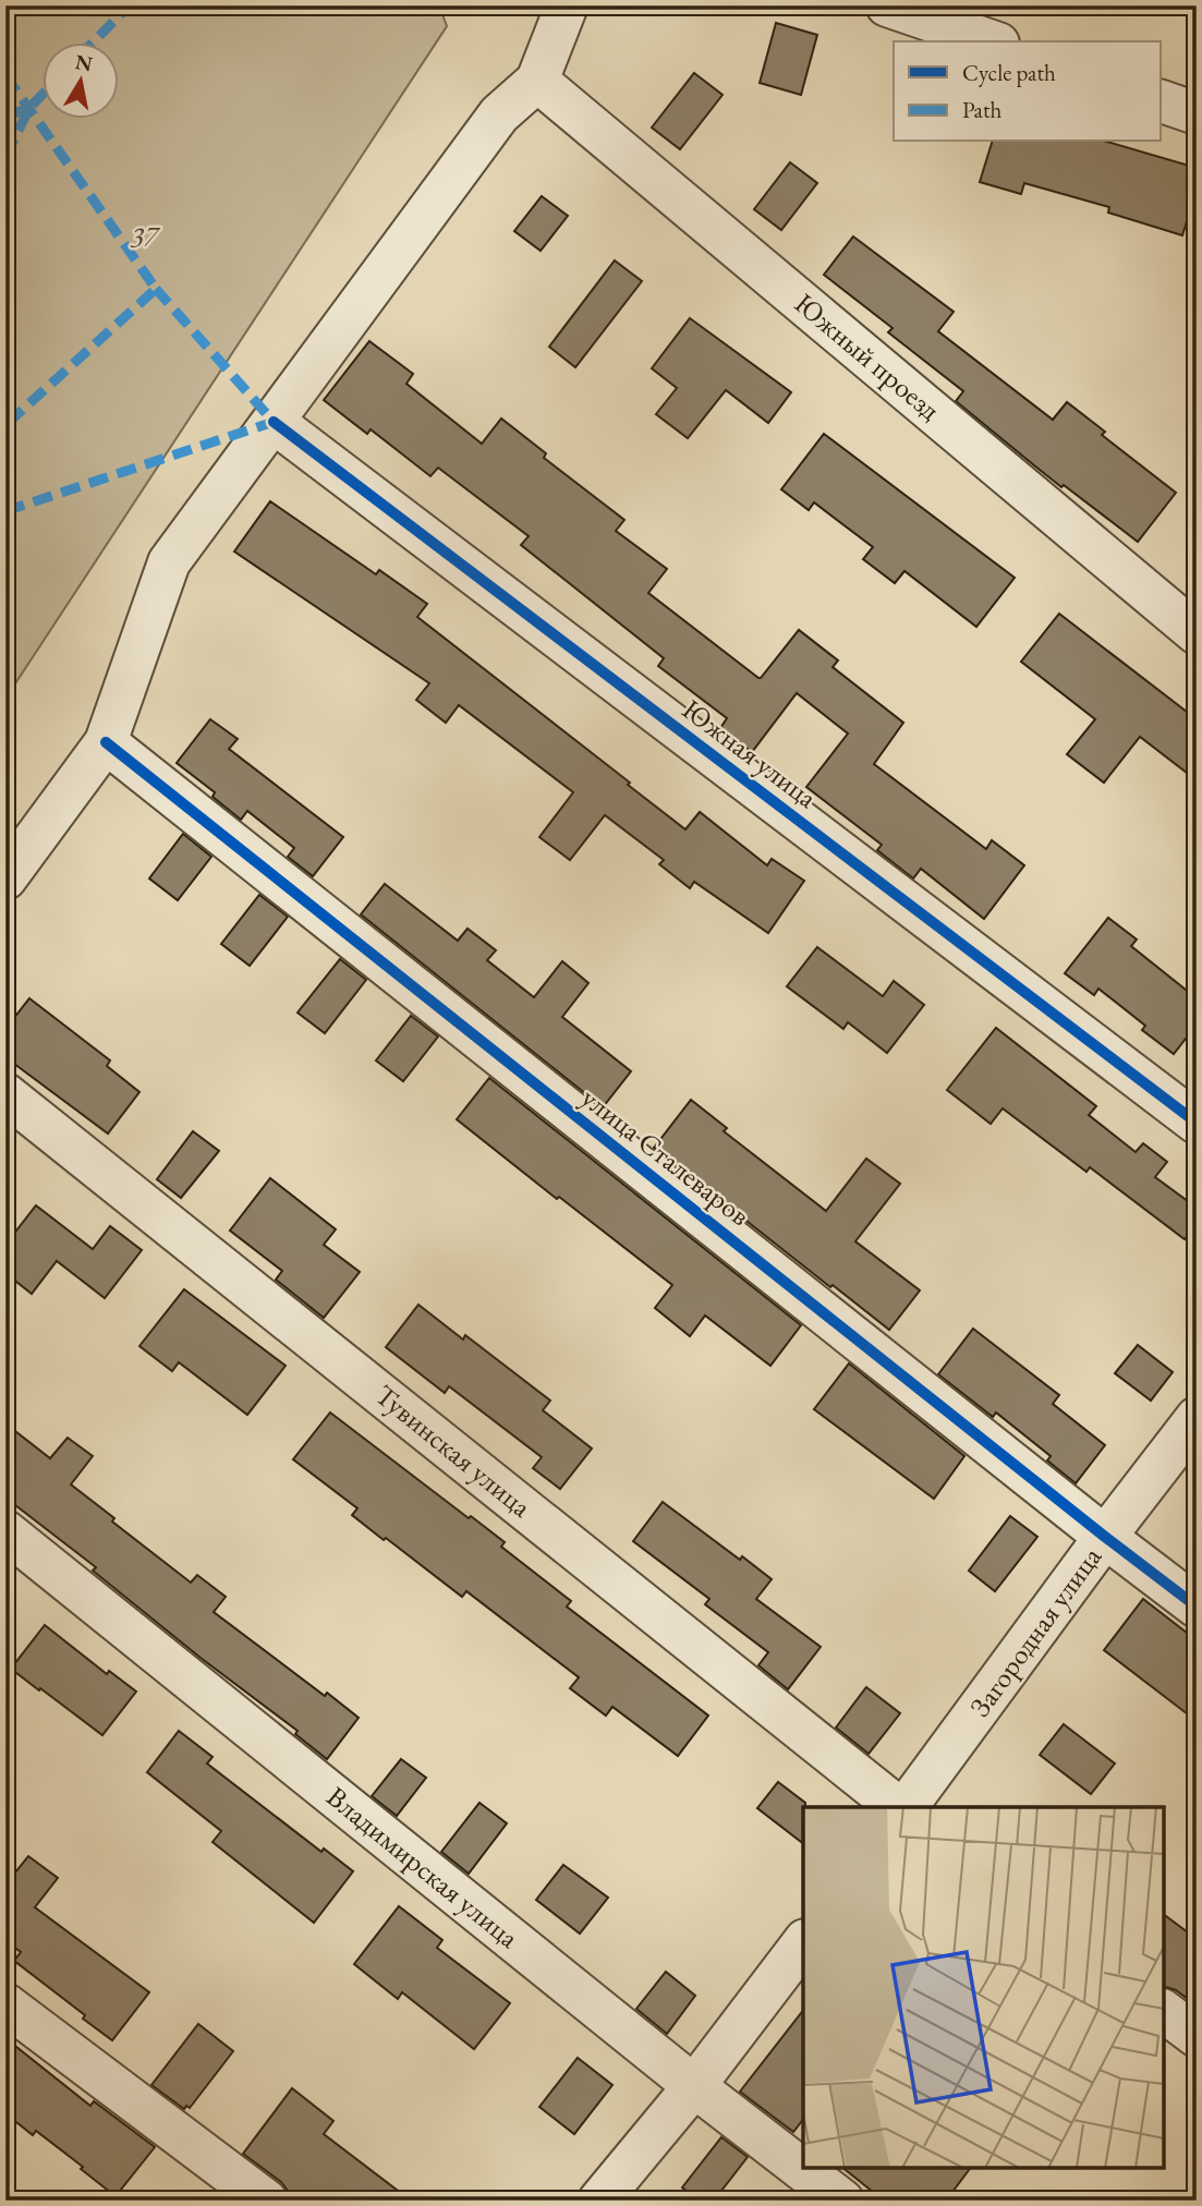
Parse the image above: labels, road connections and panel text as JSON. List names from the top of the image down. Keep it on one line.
{"streets":{"street":["Южный проезд","Южная улица","улица Сталеваров","Тувинская улица","Загородная улица","Владимирская улица"]},"crossings":[["улица Сталеваров","Загородная улица"]],"parks":["37"],"legend":["Cycle path","Path"],"north":"top"}
